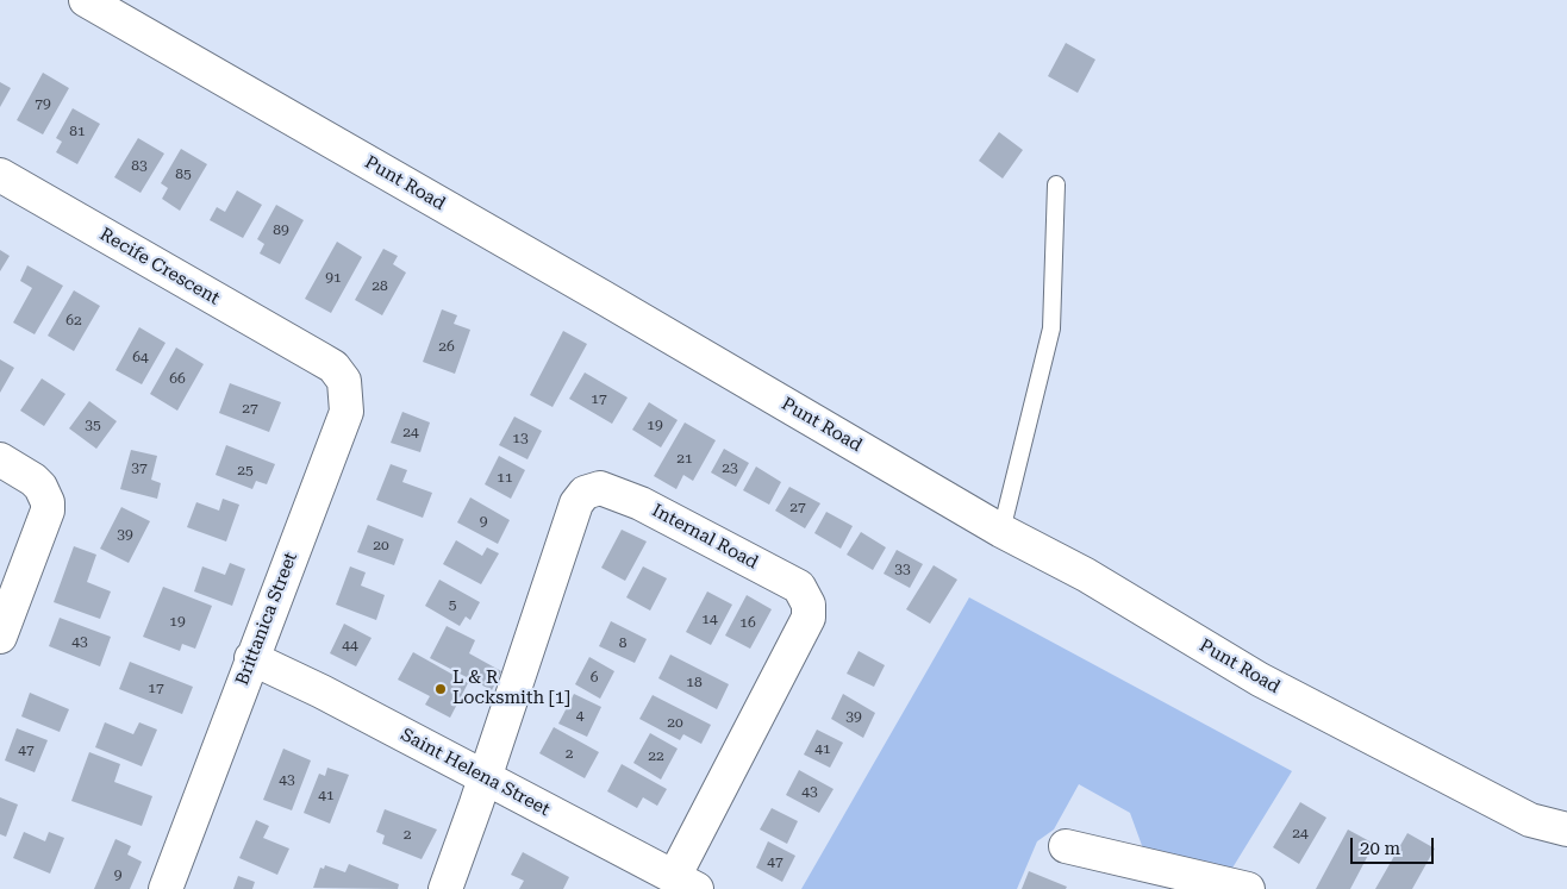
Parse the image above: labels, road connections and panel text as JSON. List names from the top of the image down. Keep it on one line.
{"streets":{"street":["Punt Road","Recife Crescent","Internal Road","Brittanica Street","Saint Helena Street"]},"crossings":[["Recife Crescent","Brittanica Street"],["Internal Road","Saint Helena Street"],["Brittanica Street","Saint Helena Street"]],"places":["L & R Locksmith [1]"],"house_numbers":["79","81","83","85","89","91","28","62","26","64","66","17","27","35","19","24","13","21","37","23","25","11","27","9","39","20","33","5","14","19","16","43","8","44","6","18","17","4","39","20","41","47","2","22","43","43","41","24","2","47","9"],"scale_bar":"20 m"}
